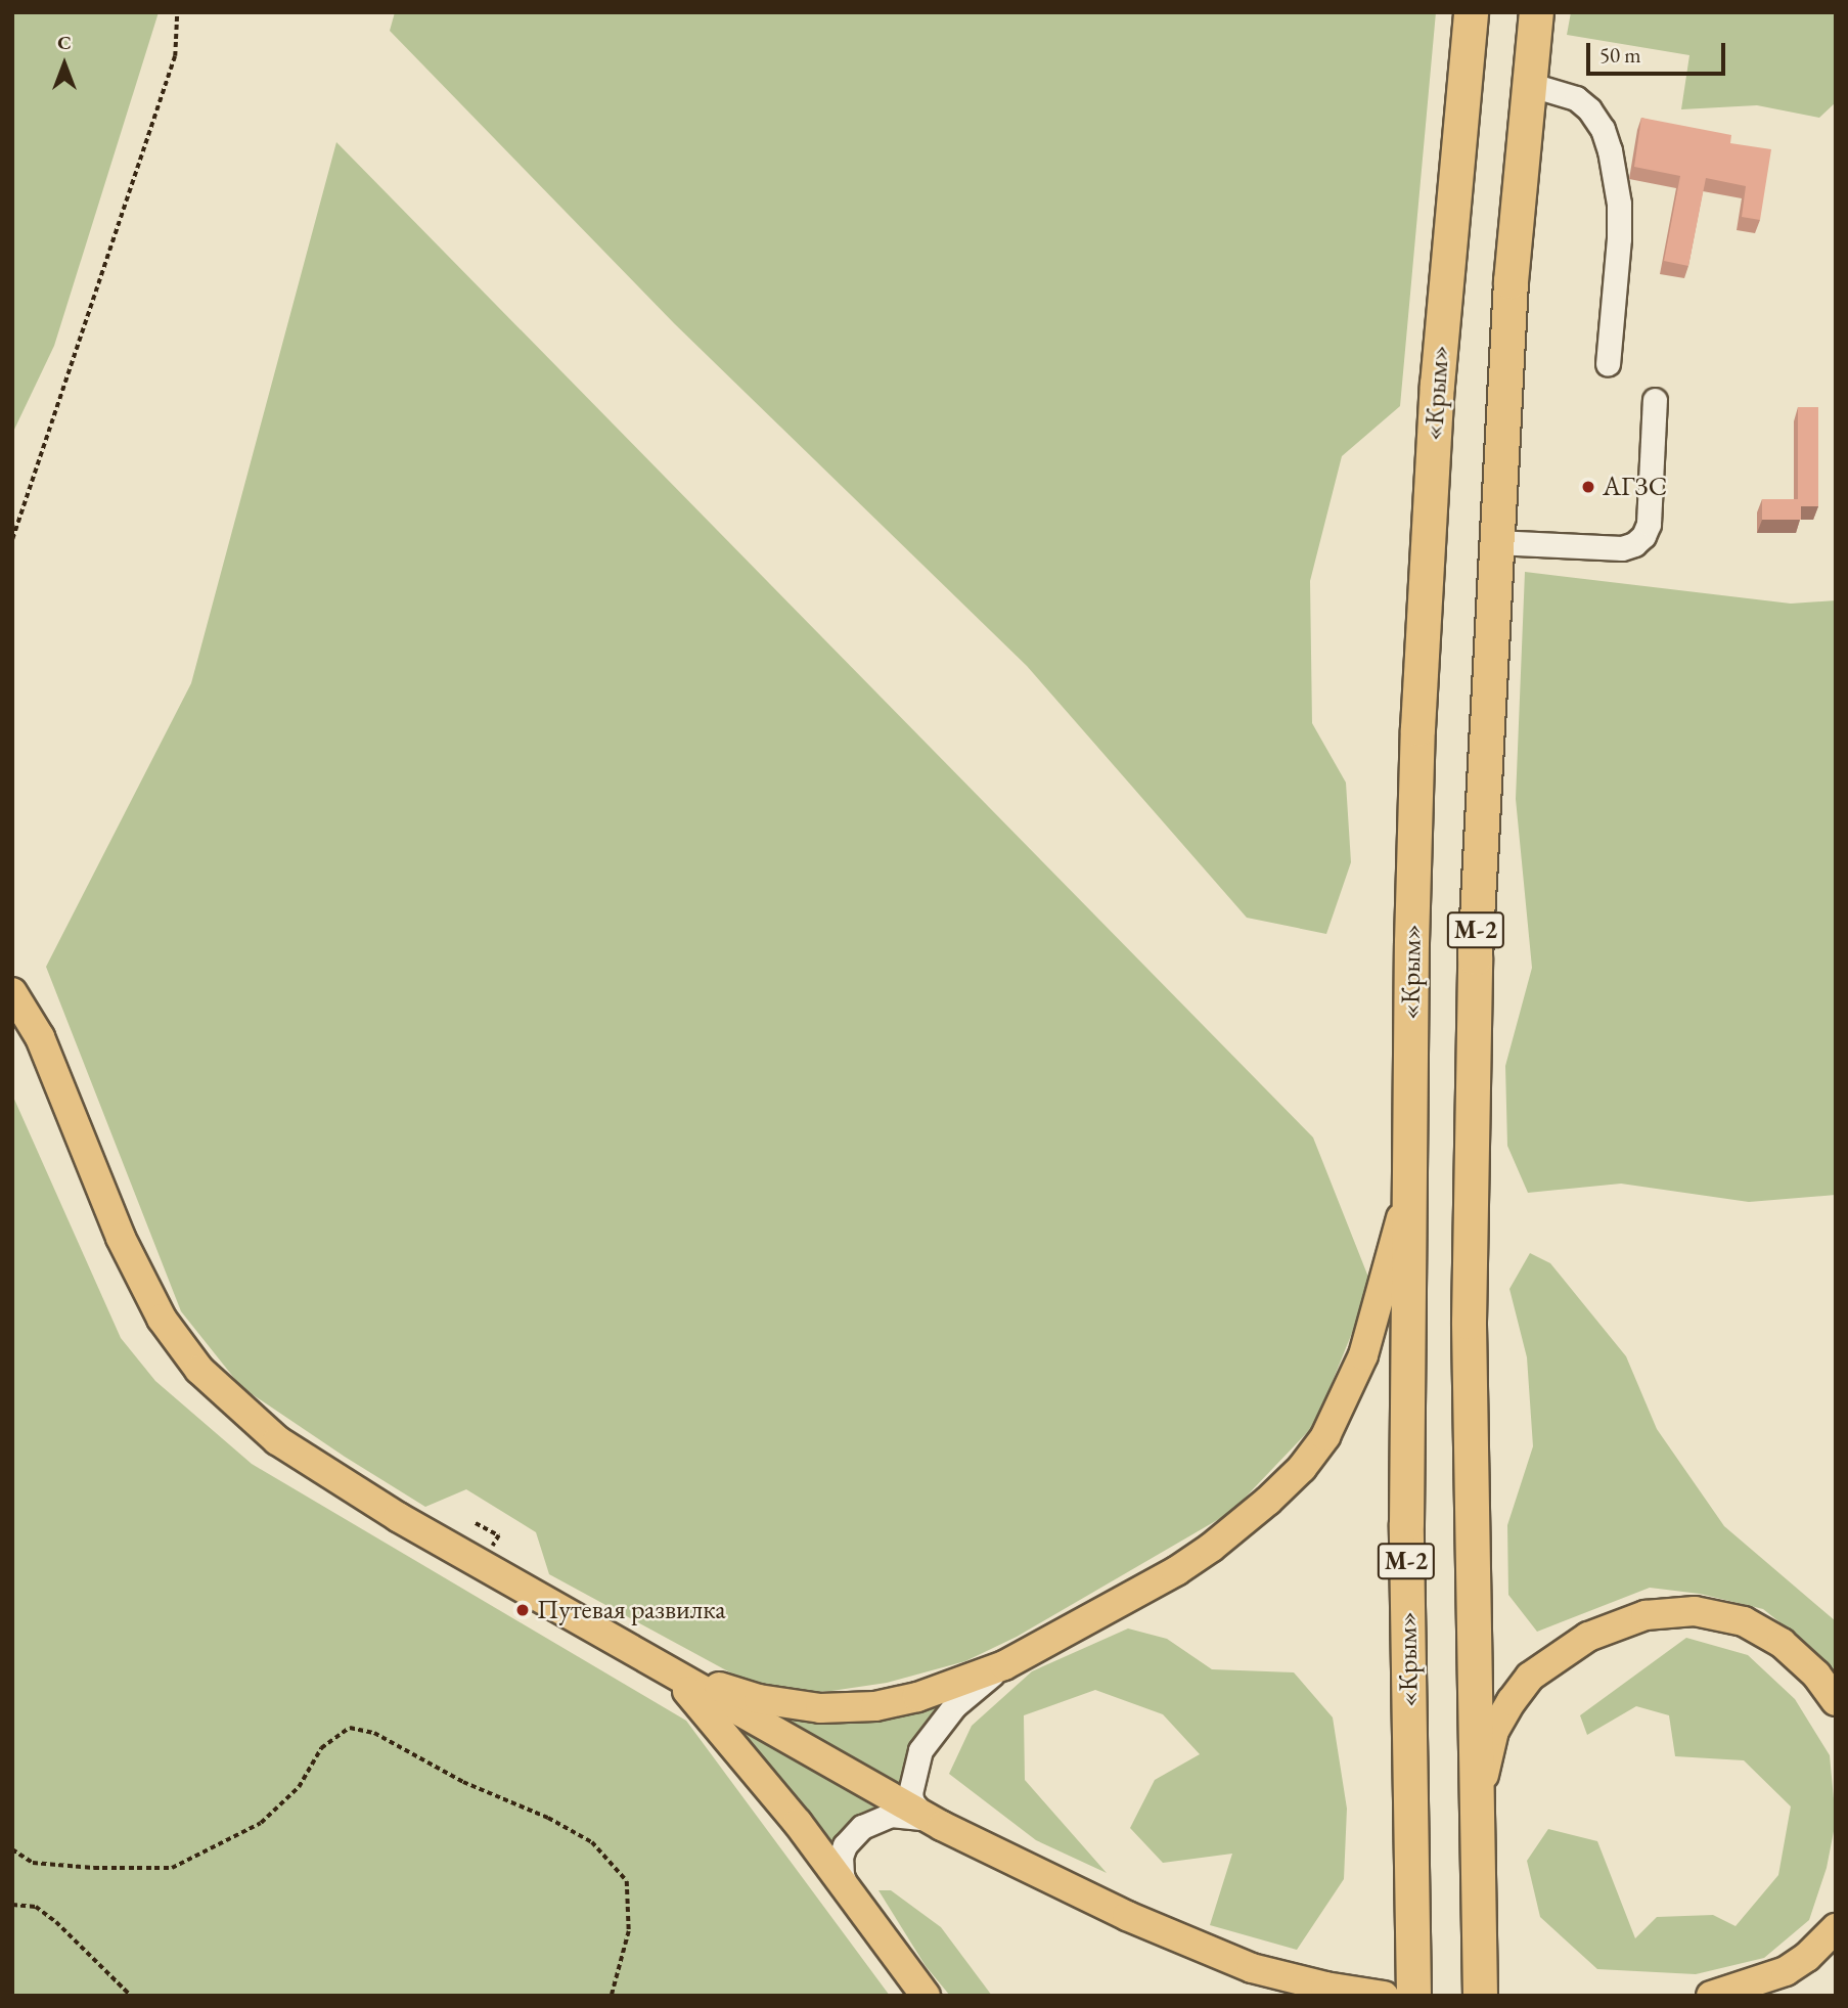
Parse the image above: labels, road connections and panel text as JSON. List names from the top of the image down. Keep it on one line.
{"streets":{"highway":["«Крым»","М-2"]},"places":["АГЗС","Путевая развилка"],"scale_bar":"50 m","north":"top"}
